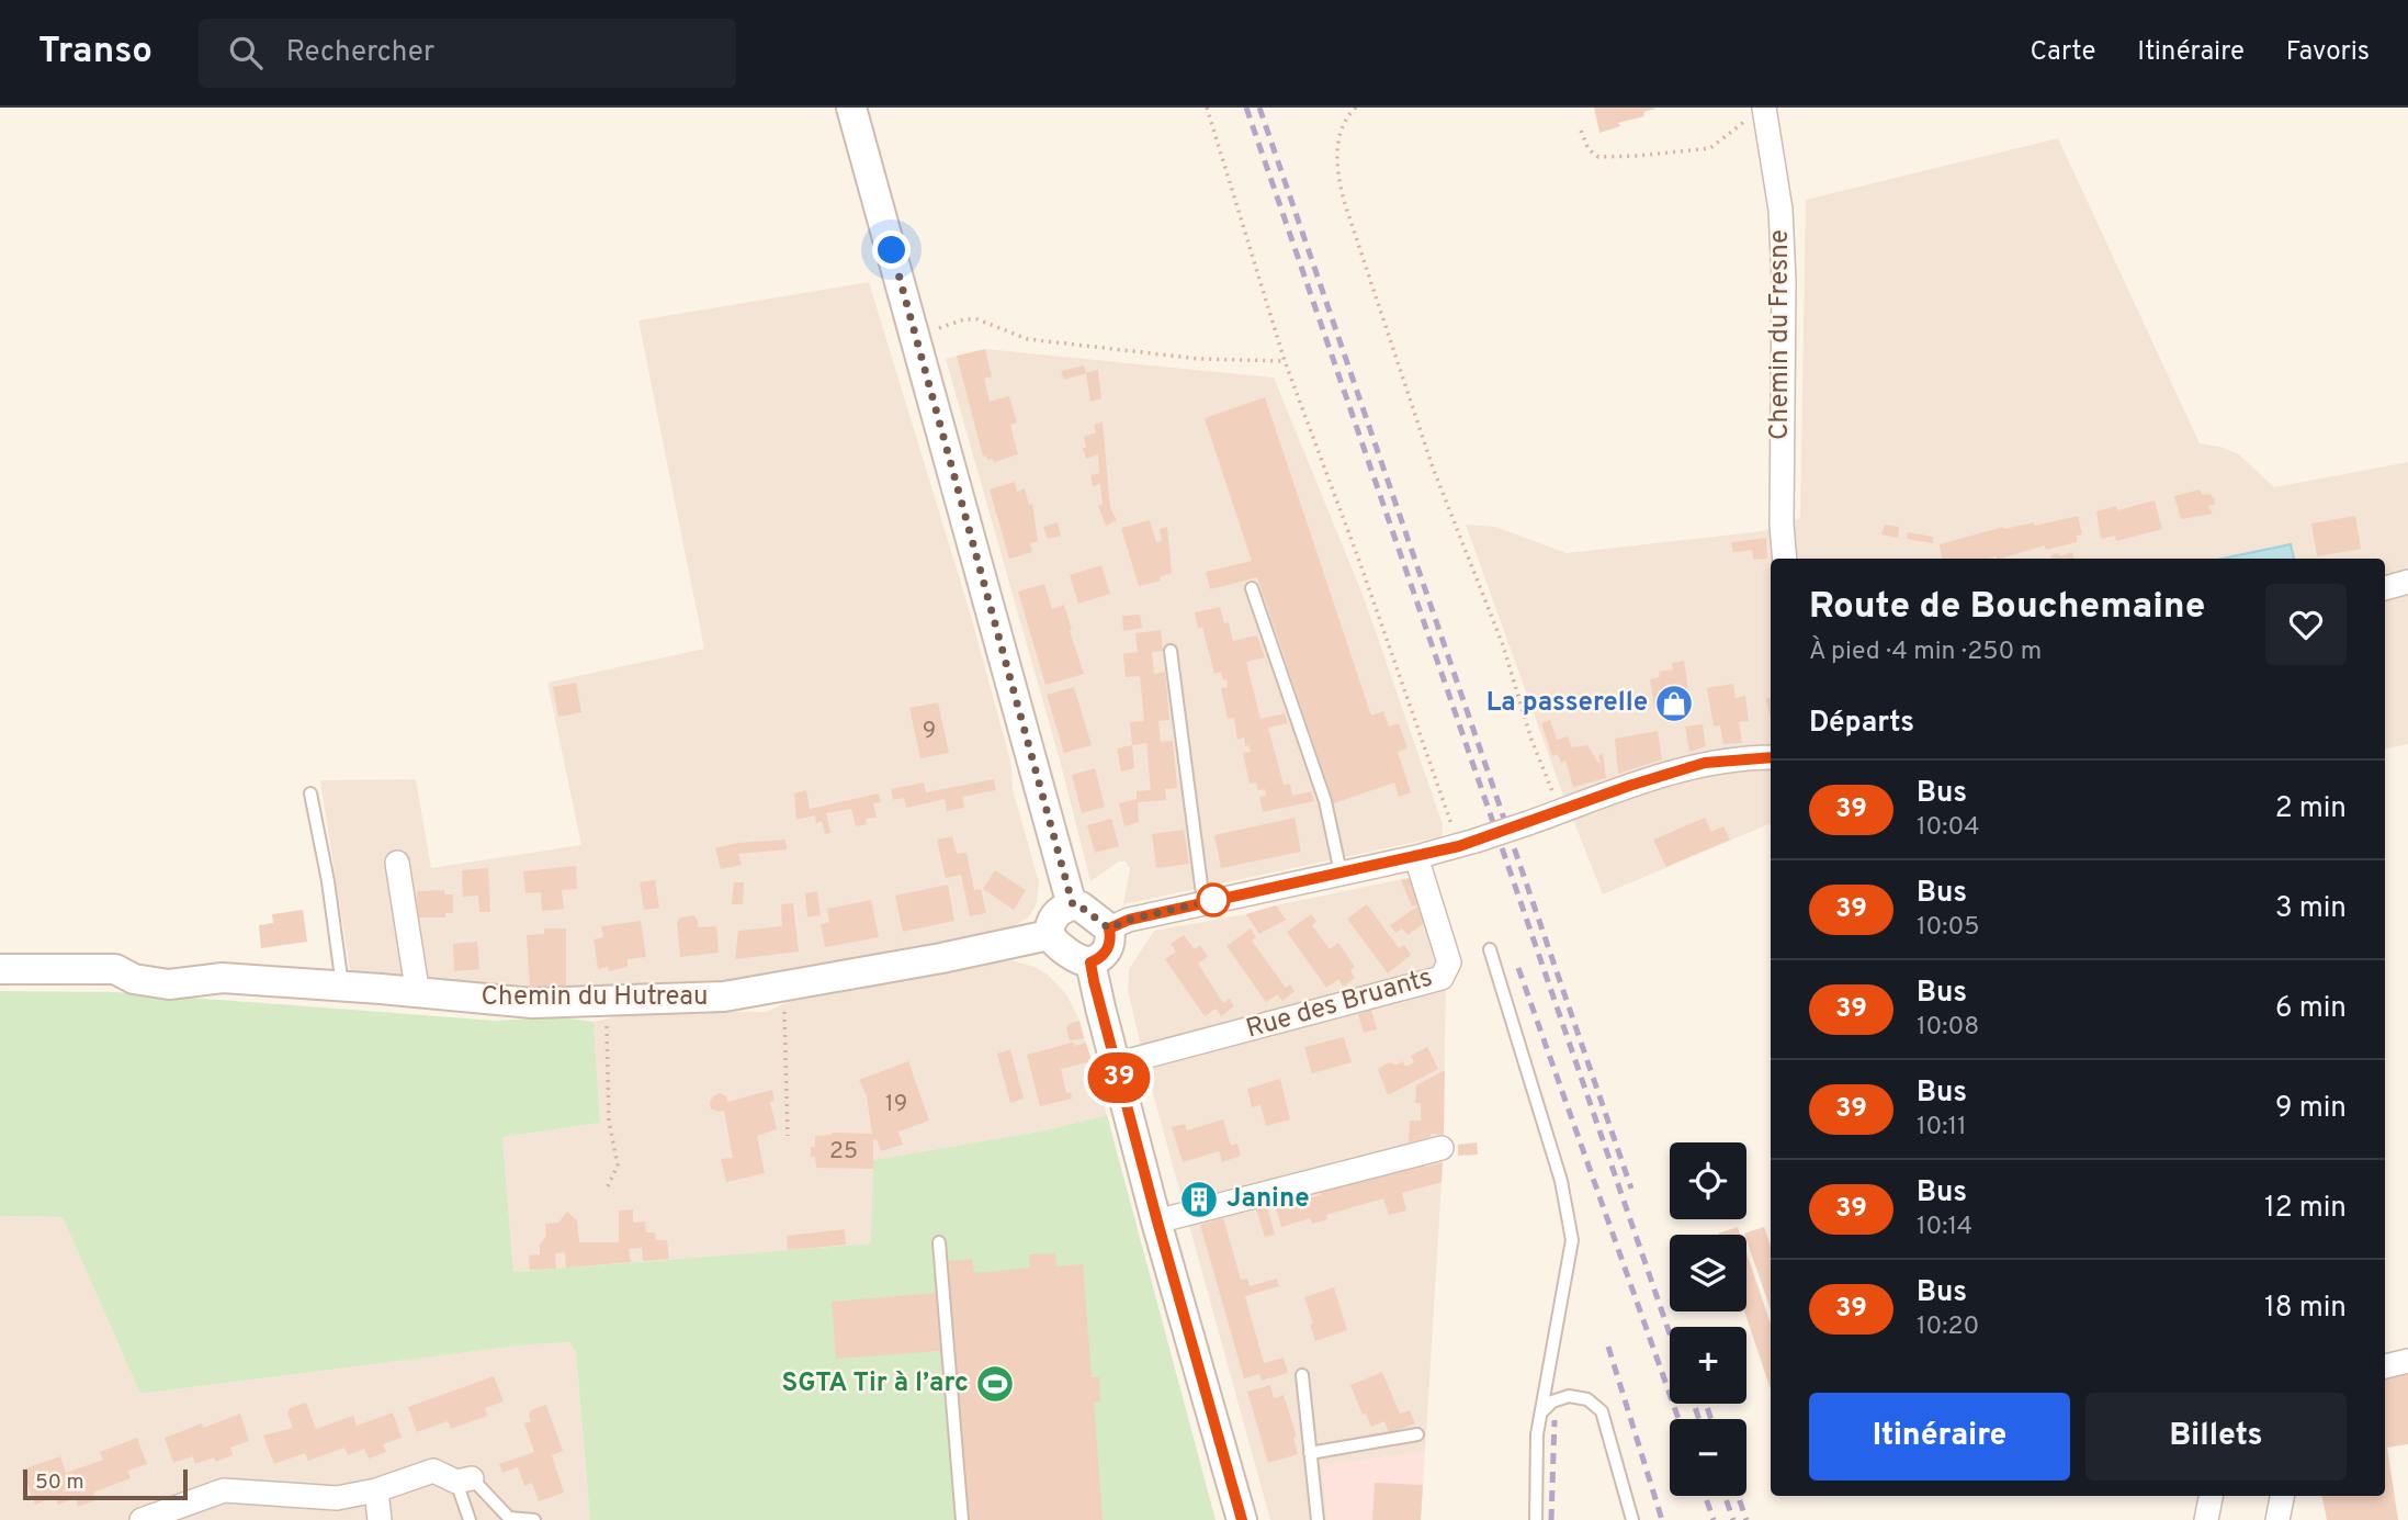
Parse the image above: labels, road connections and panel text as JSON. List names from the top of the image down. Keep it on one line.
{"streets":{"street":["Chemin du Fresne","Chemin du Hutreau","Rue des Bruants"]},"places":{"shop":["La passerelle"],"building":["Janine"],"sports":["SGTA Tir à l’arc"]},"lines":["bus line 39"],"house_numbers":["9","19","25"],"scale_bar":"50 m","page":{"header":"Transo","search":"Rechercher","nav":["Carte","Itinéraire","Favoris"],"on_map":"39","heading":[["Route de Bouchemaine","À pied · 4 min · 250 m"],"Départs"],"list":[{"mark":"39","name":"Bus","note":"10:04","value":"2 min"},{"mark":"39","name":"Bus","note":"10:05","value":"3 min"},{"mark":"39","name":"Bus","note":"10:08","value":"6 min"},{"mark":"39","name":"Bus","note":"10:11","value":"9 min"},{"mark":"39","name":"Bus","note":"10:14","value":"12 min"},{"mark":"39","name":"Bus","note":"10:20","value":"18 min"}],"map_buttons":["+","−"],"buttons":["Itinéraire","Billets"],"scale":"50 m"}}
